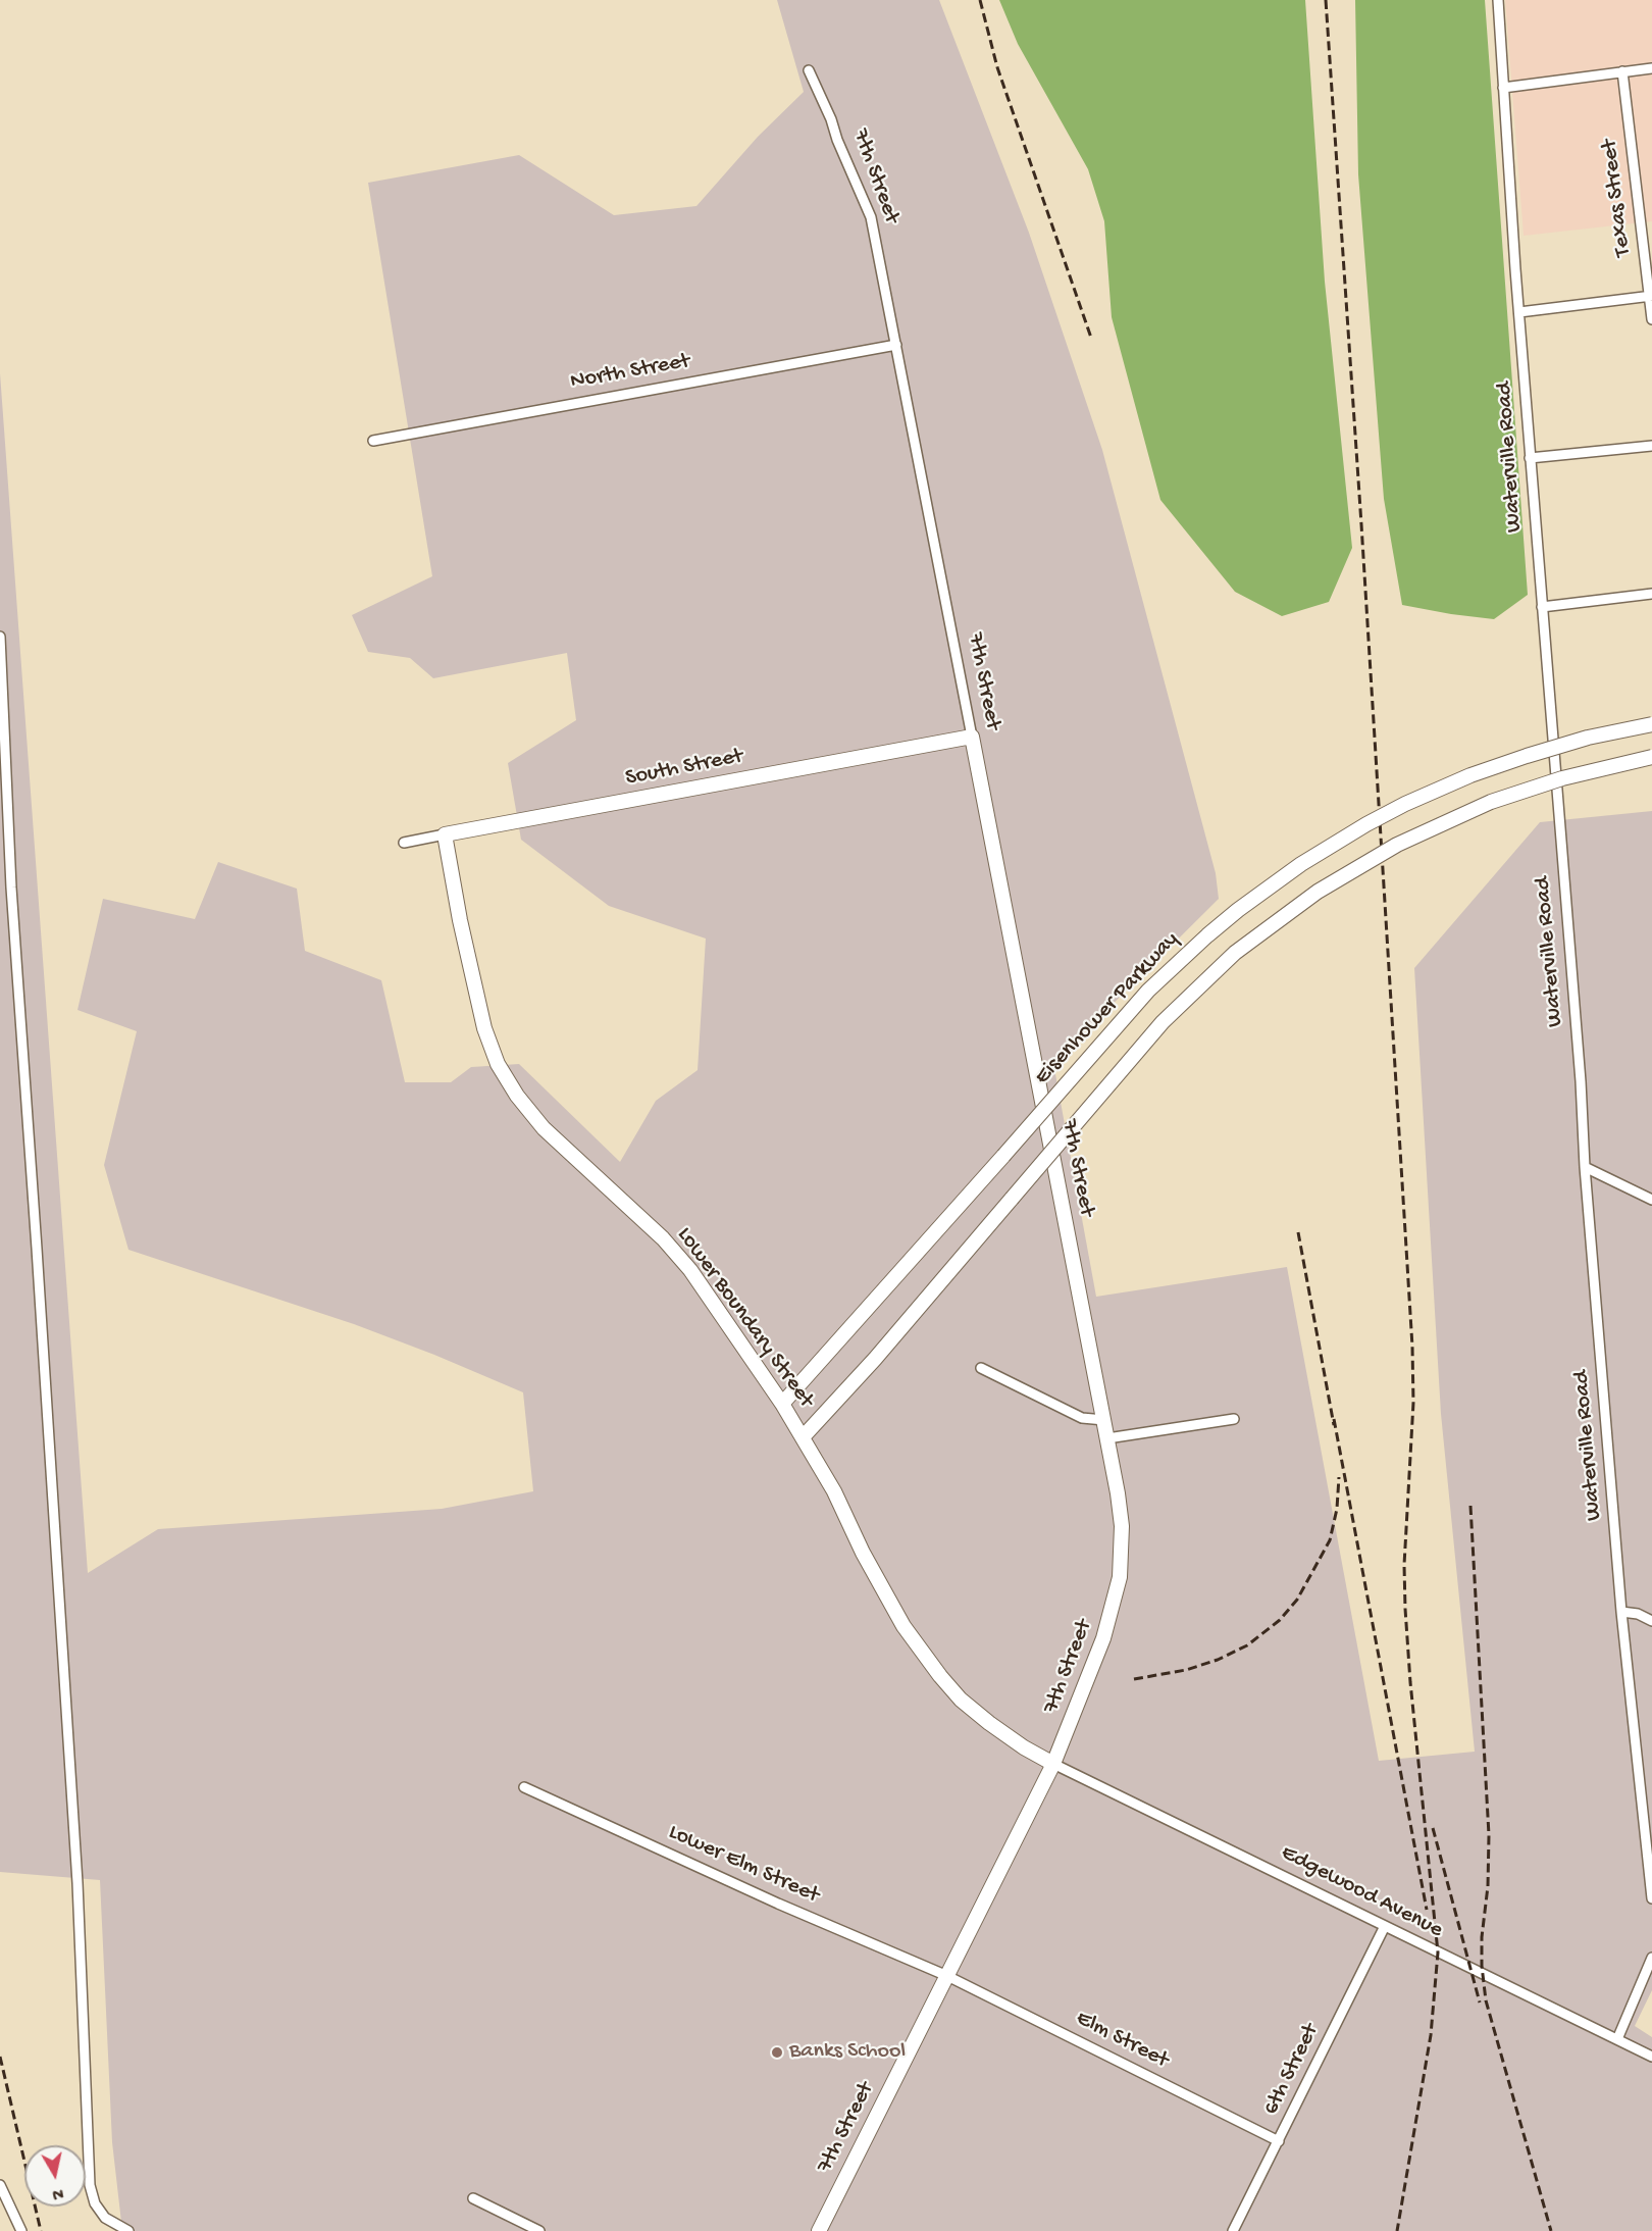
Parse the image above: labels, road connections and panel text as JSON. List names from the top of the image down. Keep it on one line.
{"streets":{"street":["7th Street","Texas Street","North Street","Waterville Road","South Street","Eisenhower Parkway","Lower Boundary Street","Lower Elm Street","Edgewood Avenue","Elm Street","6th Street"]},"crossings":[["7th Street","North Street"],["7th Street","South Street"],["7th Street","Lower Boundary Street"],["7th Street","Lower Elm Street"],["7th Street","Edgewood Avenue"],["7th Street","Elm Street"],["South Street","Lower Boundary Street"],["Eisenhower Parkway","Lower Boundary Street"],["Lower Boundary Street","Edgewood Avenue"],["Lower Elm Street","Elm Street"],["Edgewood Avenue","6th Street"],["Elm Street","6th Street"]],"places":["Banks School"],"north":"bottom"}
